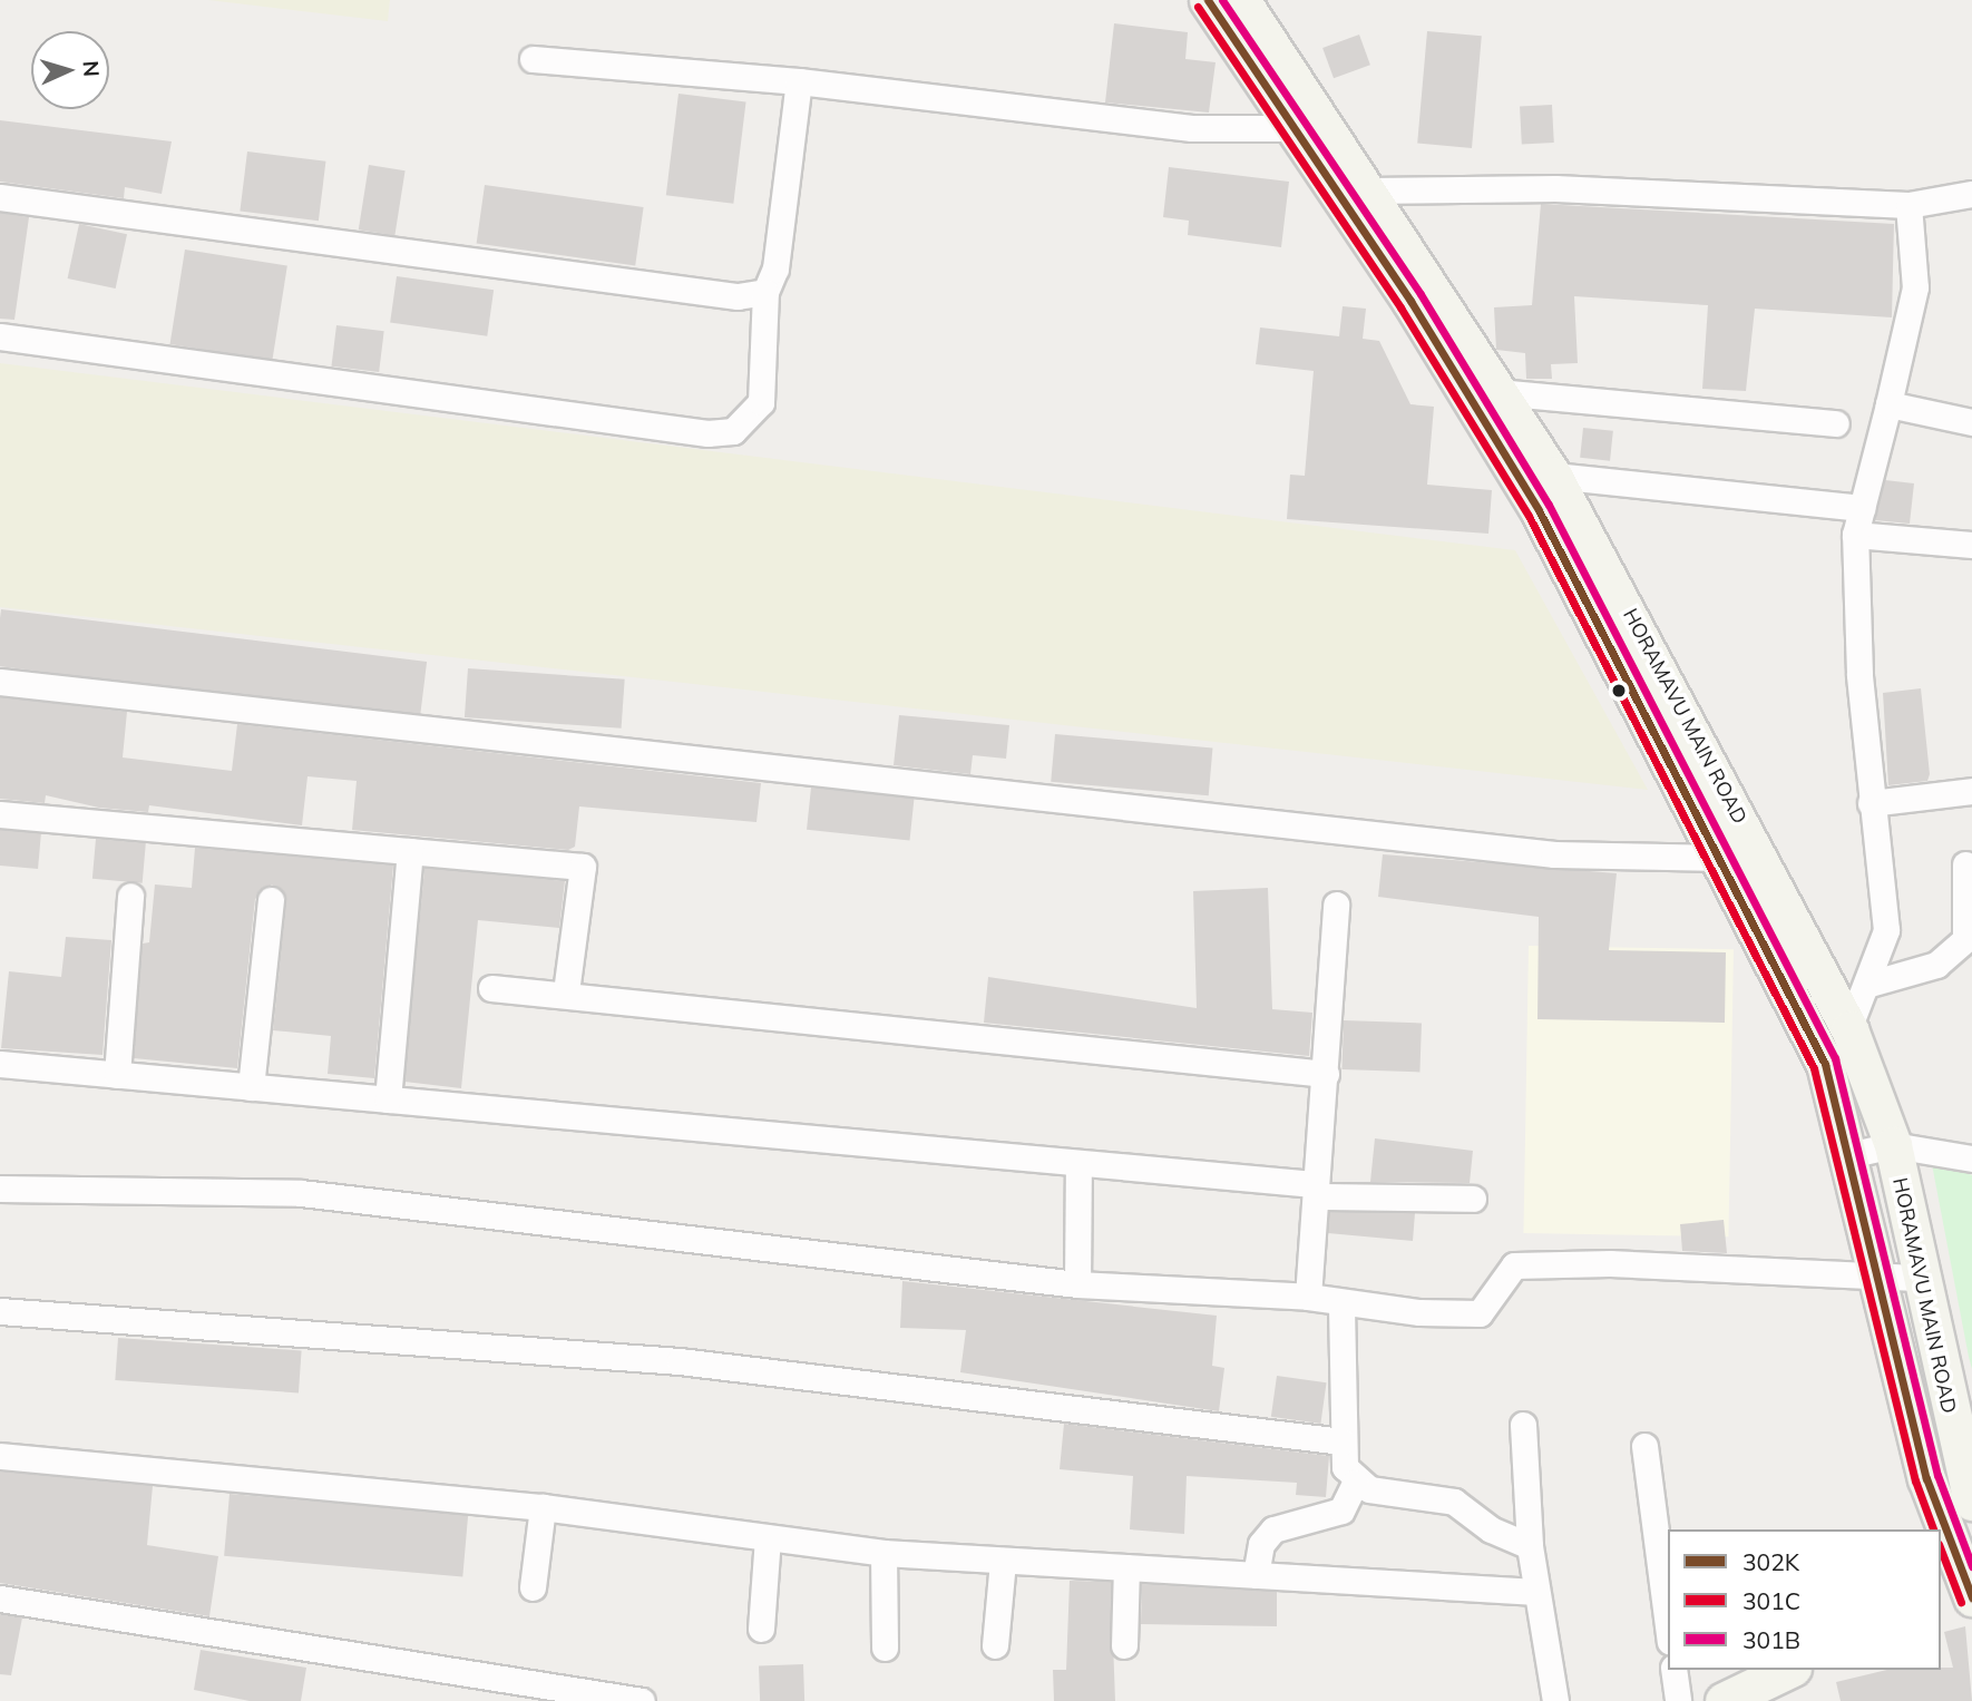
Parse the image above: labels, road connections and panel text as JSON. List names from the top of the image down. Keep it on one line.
{"streets":{"main road":["HORAMAVU MAIN ROAD"]},"lines":["transit line 302K","transit line 301B","transit line 301C"],"legend":["302K","301C","301B"],"north":"right"}
